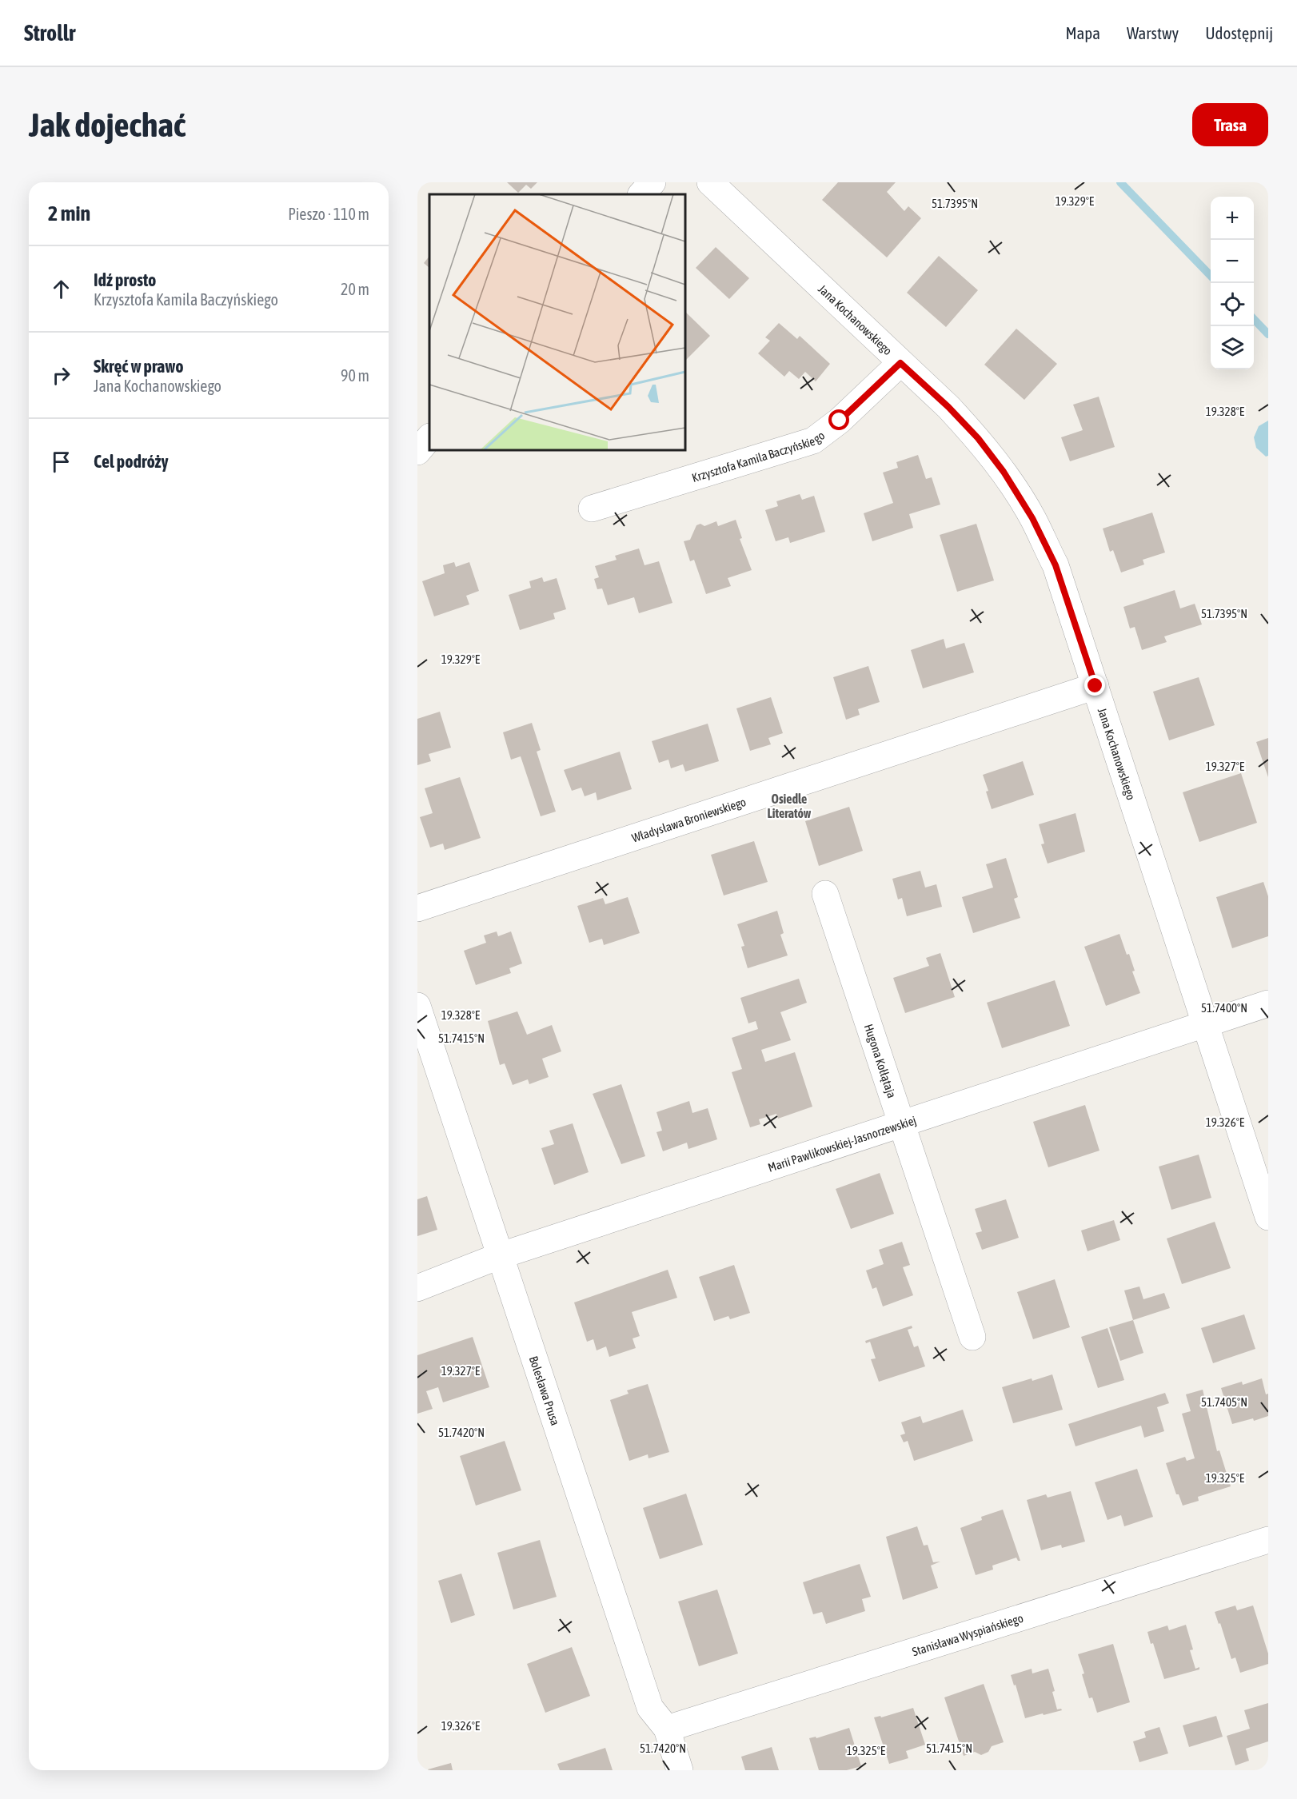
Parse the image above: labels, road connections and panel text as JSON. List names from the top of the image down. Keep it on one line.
{"streets":{"street":["Jana Kochanowskiego","Krzysztofa Kamila Baczyńskiego","Władysława Broniewskiego","Hugona Kołłątaja","Marii Pawlikowskiej-Jasnorzewskiej","Bolesława Prusa","Stanisława Wyspiańskiego"]},"crossings":[["Jana Kochanowskiego","Krzysztofa Kamila Baczyńskiego"],["Jana Kochanowskiego","Władysława Broniewskiego"],["Jana Kochanowskiego","Marii Pawlikowskiej-Jasnorzewskiej"],["Hugona Kołłątaja","Marii Pawlikowskiej-Jasnorzewskiej"],["Marii Pawlikowskiej-Jasnorzewskiej","Bolesława Prusa"],["Bolesława Prusa","Stanisława Wyspiańskiego"]],"districts":["Osiedle Literatów"],"page":{"header":"Strollr","nav":["Mapa","Warstwy","Udostępnij"],"buttons":"Trasa","title":"Jak dojechać","heading":["2 min","Pieszo · 110 m"],"map_buttons":["+","−"],"list":[["Idź prosto","Krzysztofa Kamila Baczyńskiego","20 m"],["Skręć w prawo","Jana Kochanowskiego","90 m"],"Cel podróży"]},"coordinates":["19.329°E","51.7395°N","19.328°E","19.327°E","51.7400°N","51.7415°N","19.326°E","51.7405°N","51.7420°N","19.325°E"]}
